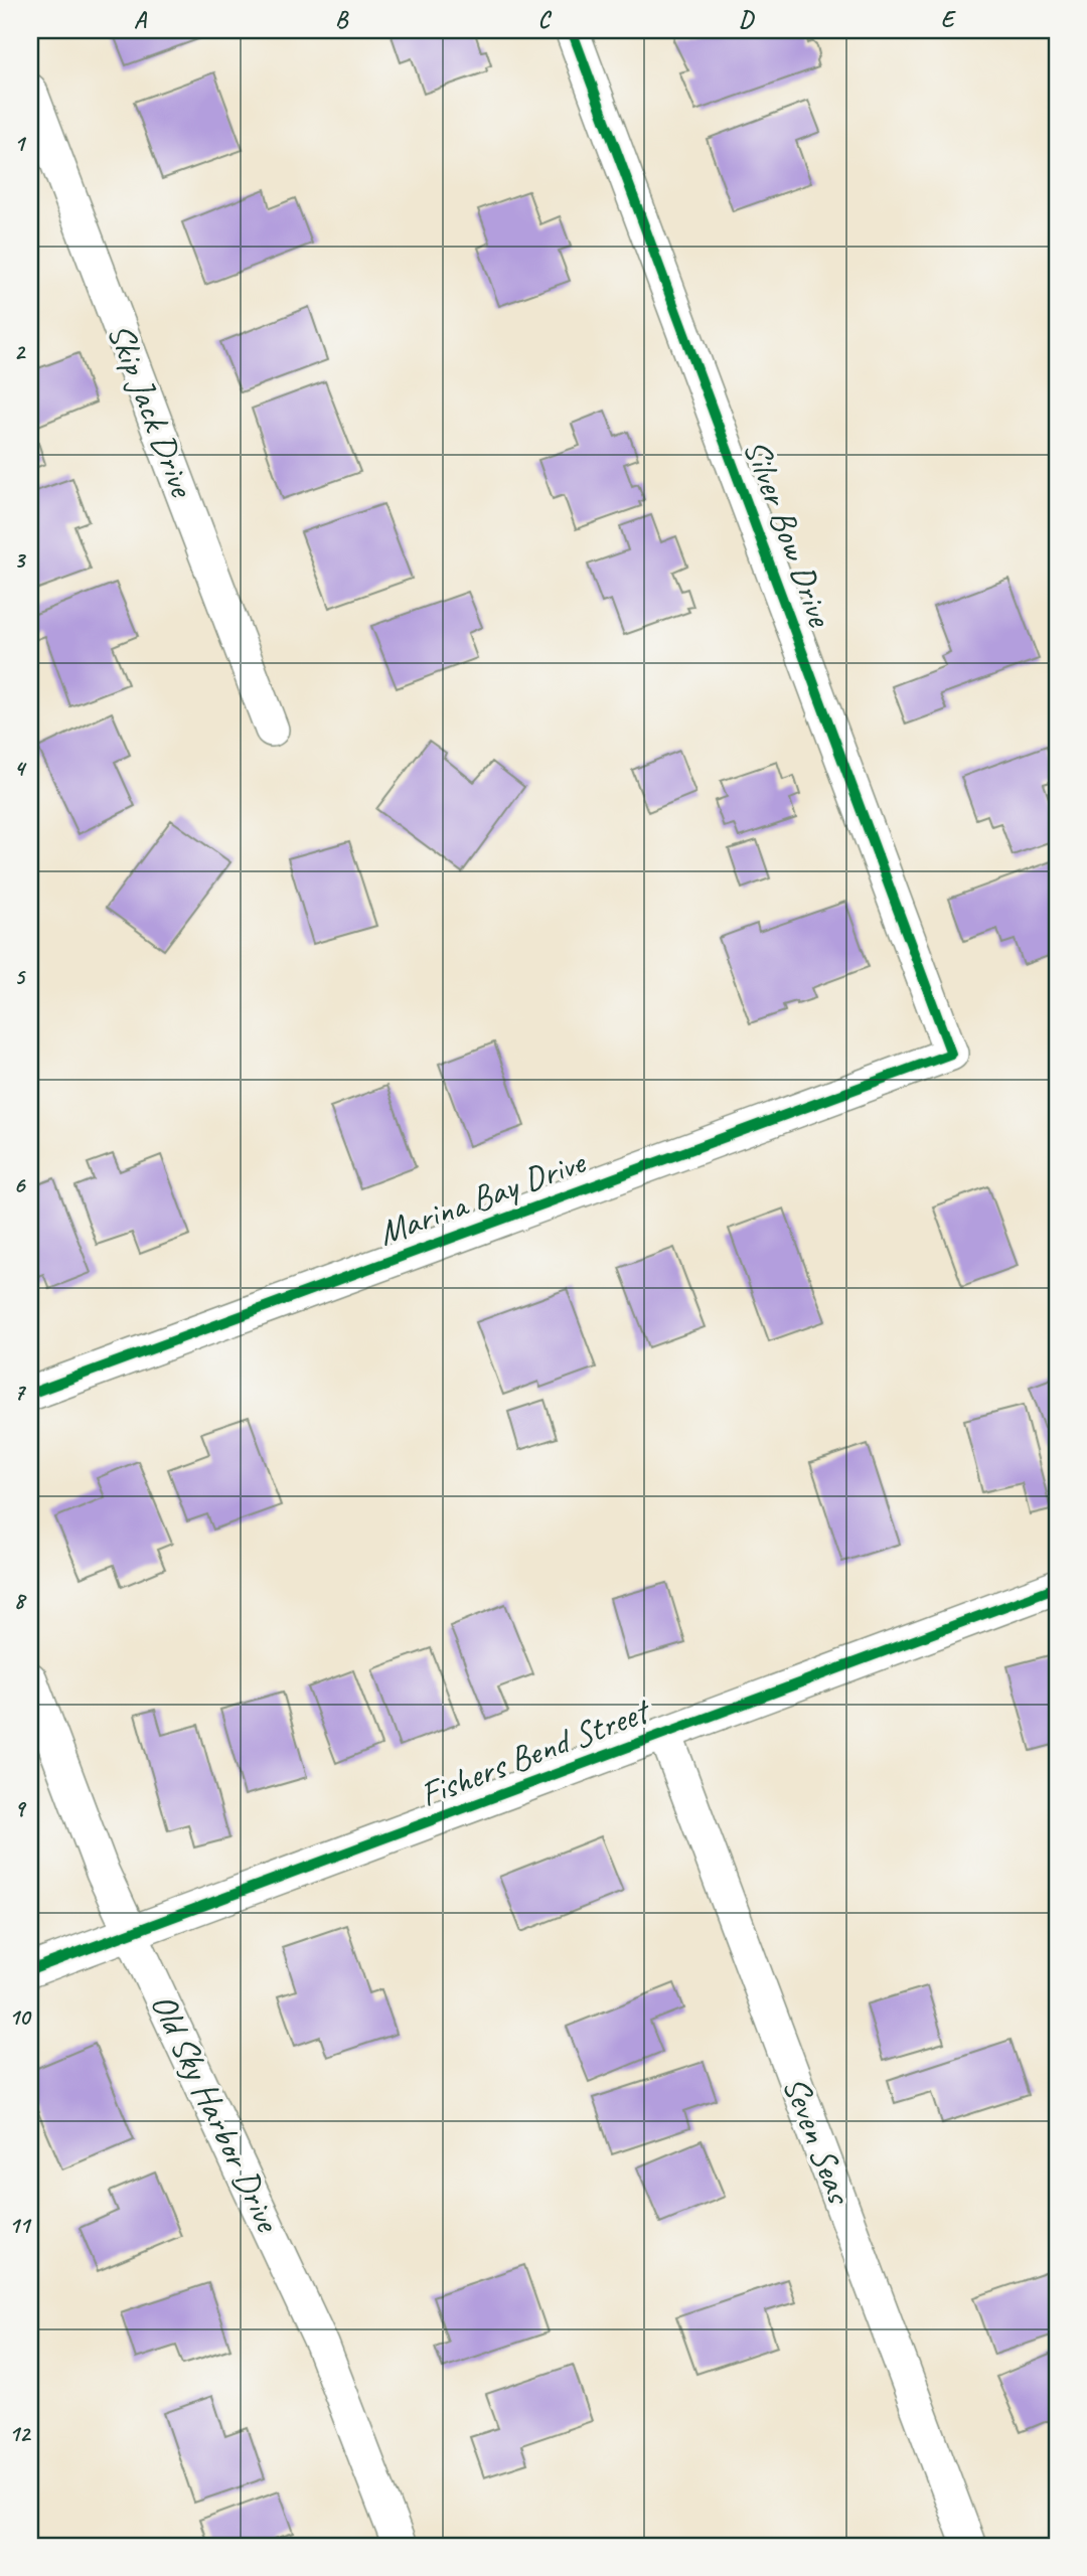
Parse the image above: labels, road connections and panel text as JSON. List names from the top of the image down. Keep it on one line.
{"streets":{"street":["Skip Jack Drive","Silver Bow Drive","Marina Bay Drive","Fishers Bend Street","Old Sky Harbor Drive","Seven Seas"]},"crossings":[["Silver Bow Drive","Marina Bay Drive"],["Fishers Bend Street","Old Sky Harbor Drive"],["Fishers Bend Street","Seven Seas"]],"grid":{"columns":["A","B","C","D","E"],"rows":["1","2","3","4","5","6","7","8","9","10","11","12"]}}
